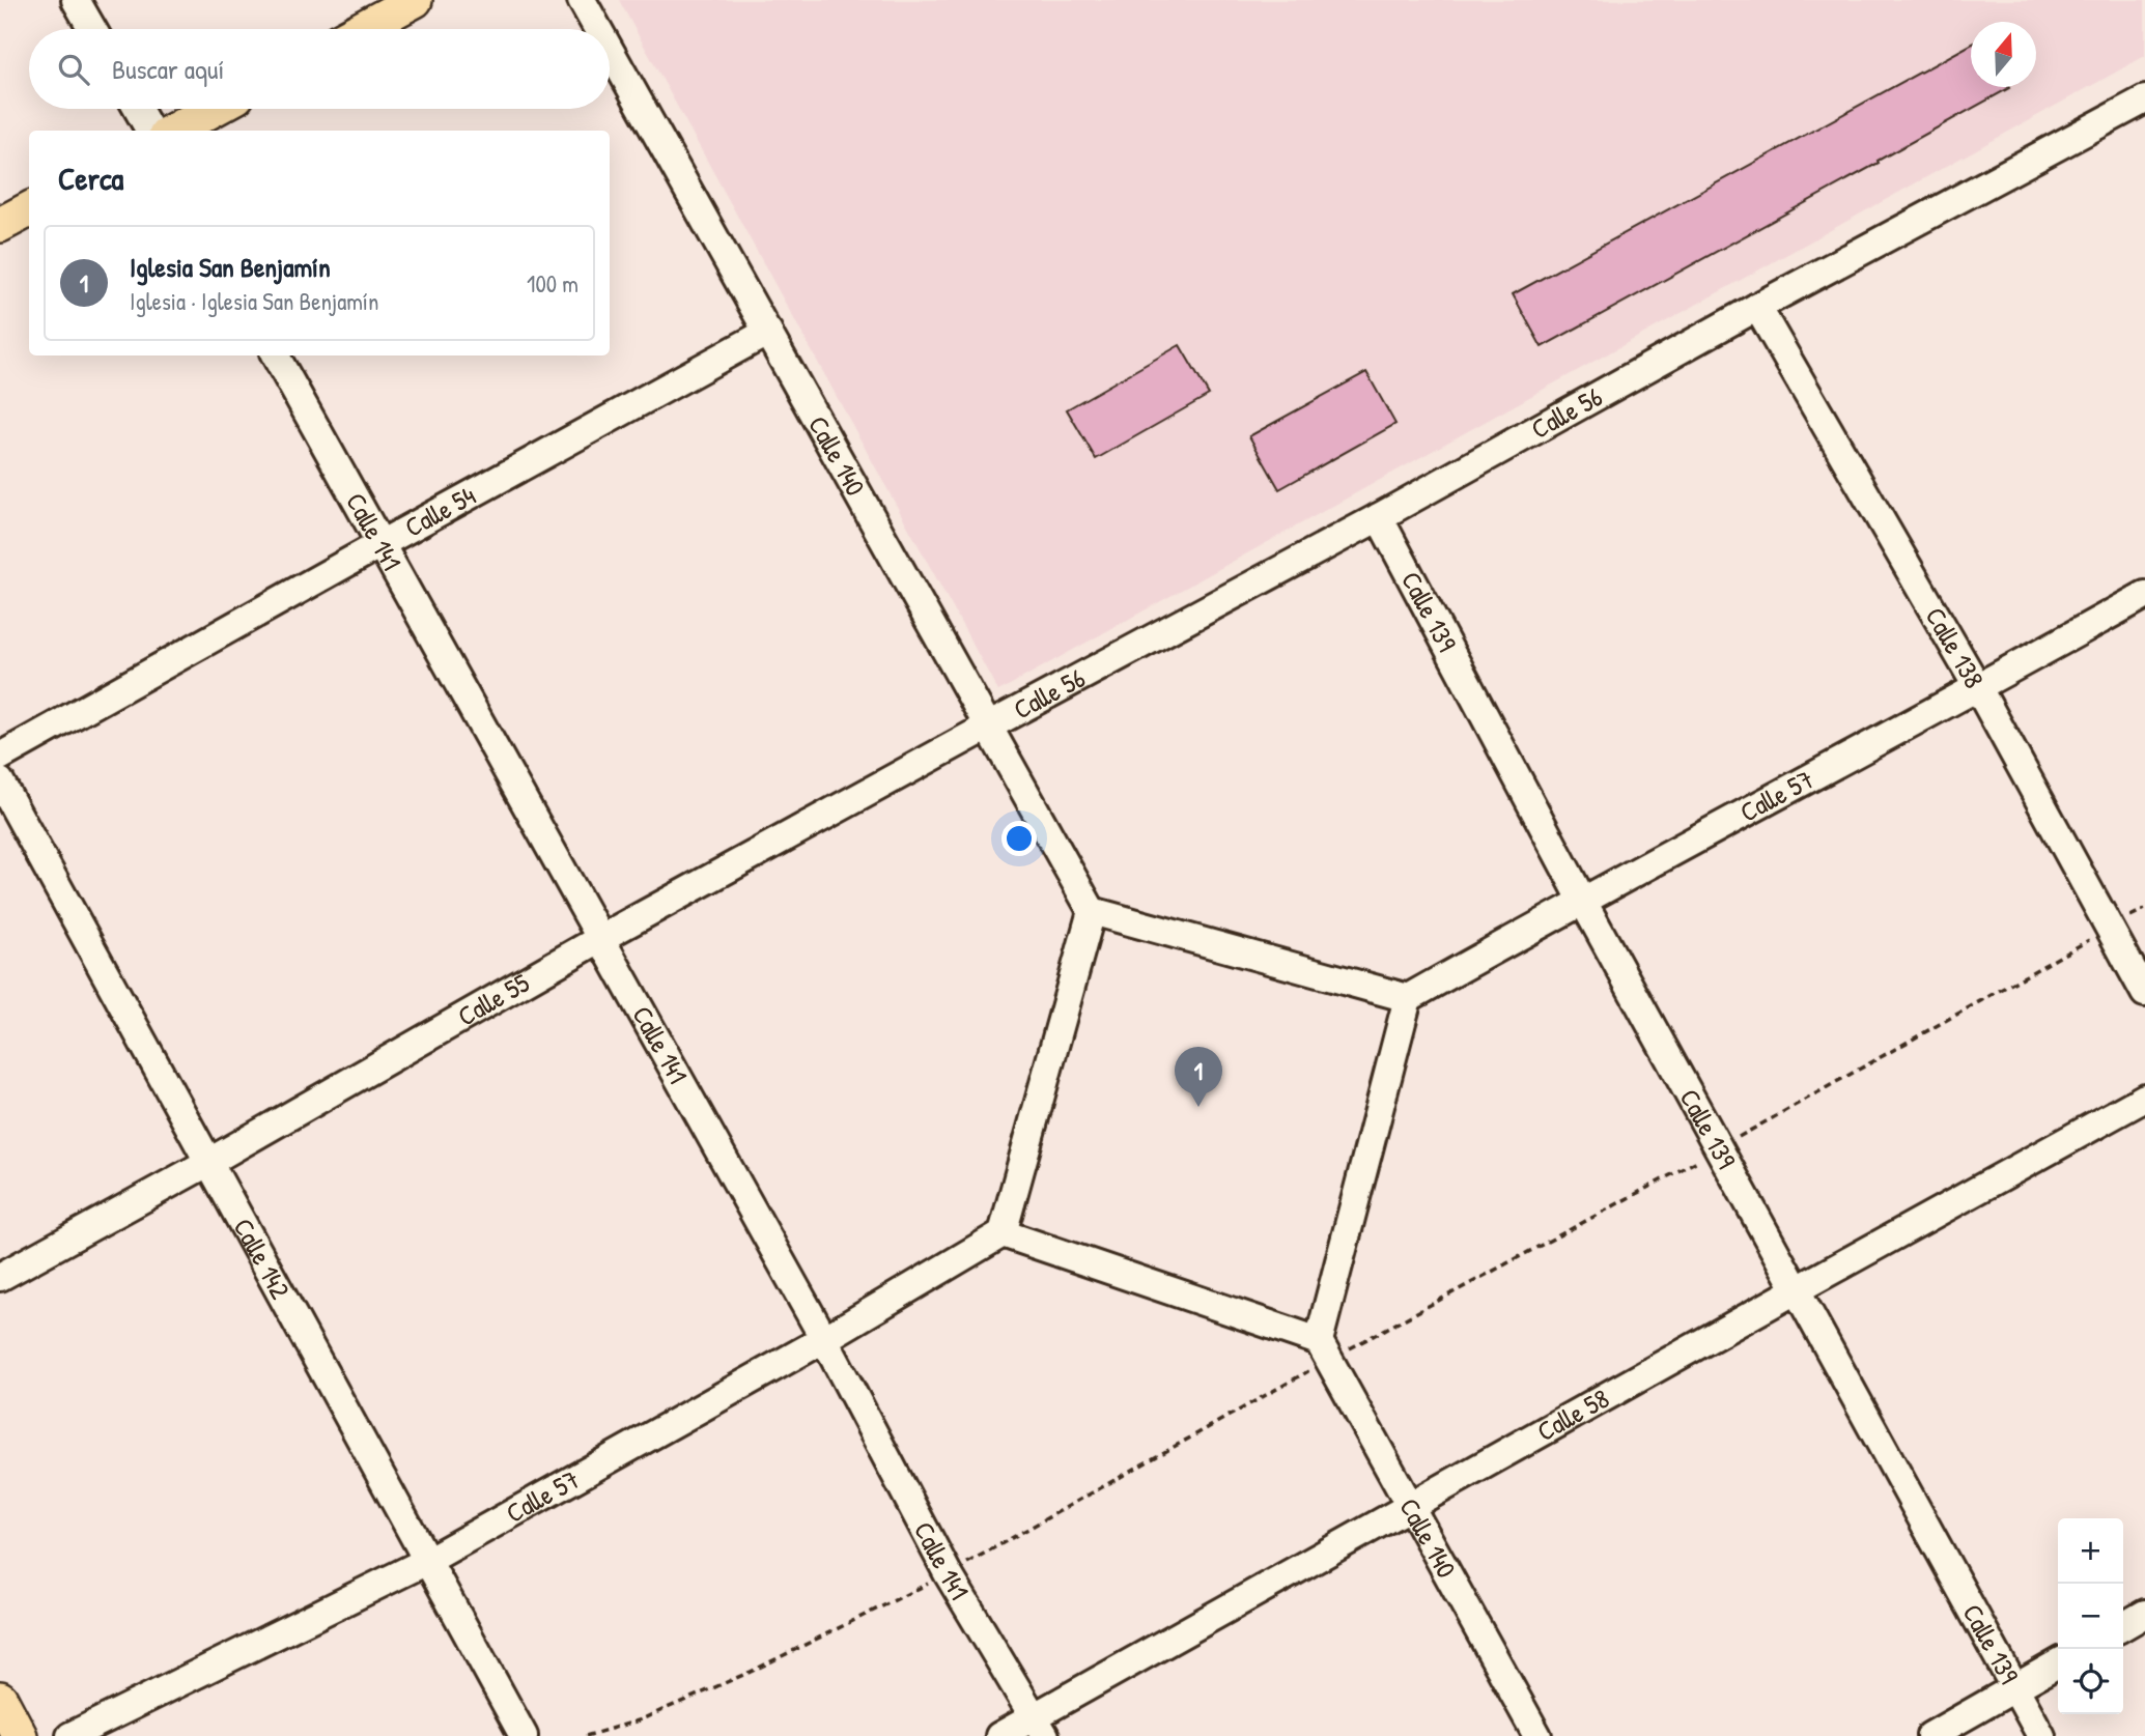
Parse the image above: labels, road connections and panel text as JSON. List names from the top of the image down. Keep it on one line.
{"streets":{"street":["Calle 56","Calle 140","Calle 54","Calle 141","Calle 139","Calle 138","Calle 57","Calle 55","Calle 142","Calle 58"]},"crossings":[["Calle 56","Calle 140"],["Calle 56","Calle 139"],["Calle 56","Calle 138"],["Calle 56","Calle 55"],["Calle 140","Calle 54"],["Calle 140","Calle 55"],["Calle 140","Calle 58"],["Calle 54","Calle 141"],["Calle 141","Calle 57"],["Calle 141","Calle 55"],["Calle 141","Calle 58"],["Calle 139","Calle 57"],["Calle 139","Calle 58"],["Calle 138","Calle 57"],["Calle 57","Calle 142"],["Calle 55","Calle 142"]],"north":"top","page":{"search":"Buscar aquí","heading":"Cerca","list":[{"mark":"1","name":"Iglesia San Benjamín","note":"Iglesia · Iglesia San Benjamín","value":"100 m"}],"pins":"1","map_buttons":["+","−"]}}
